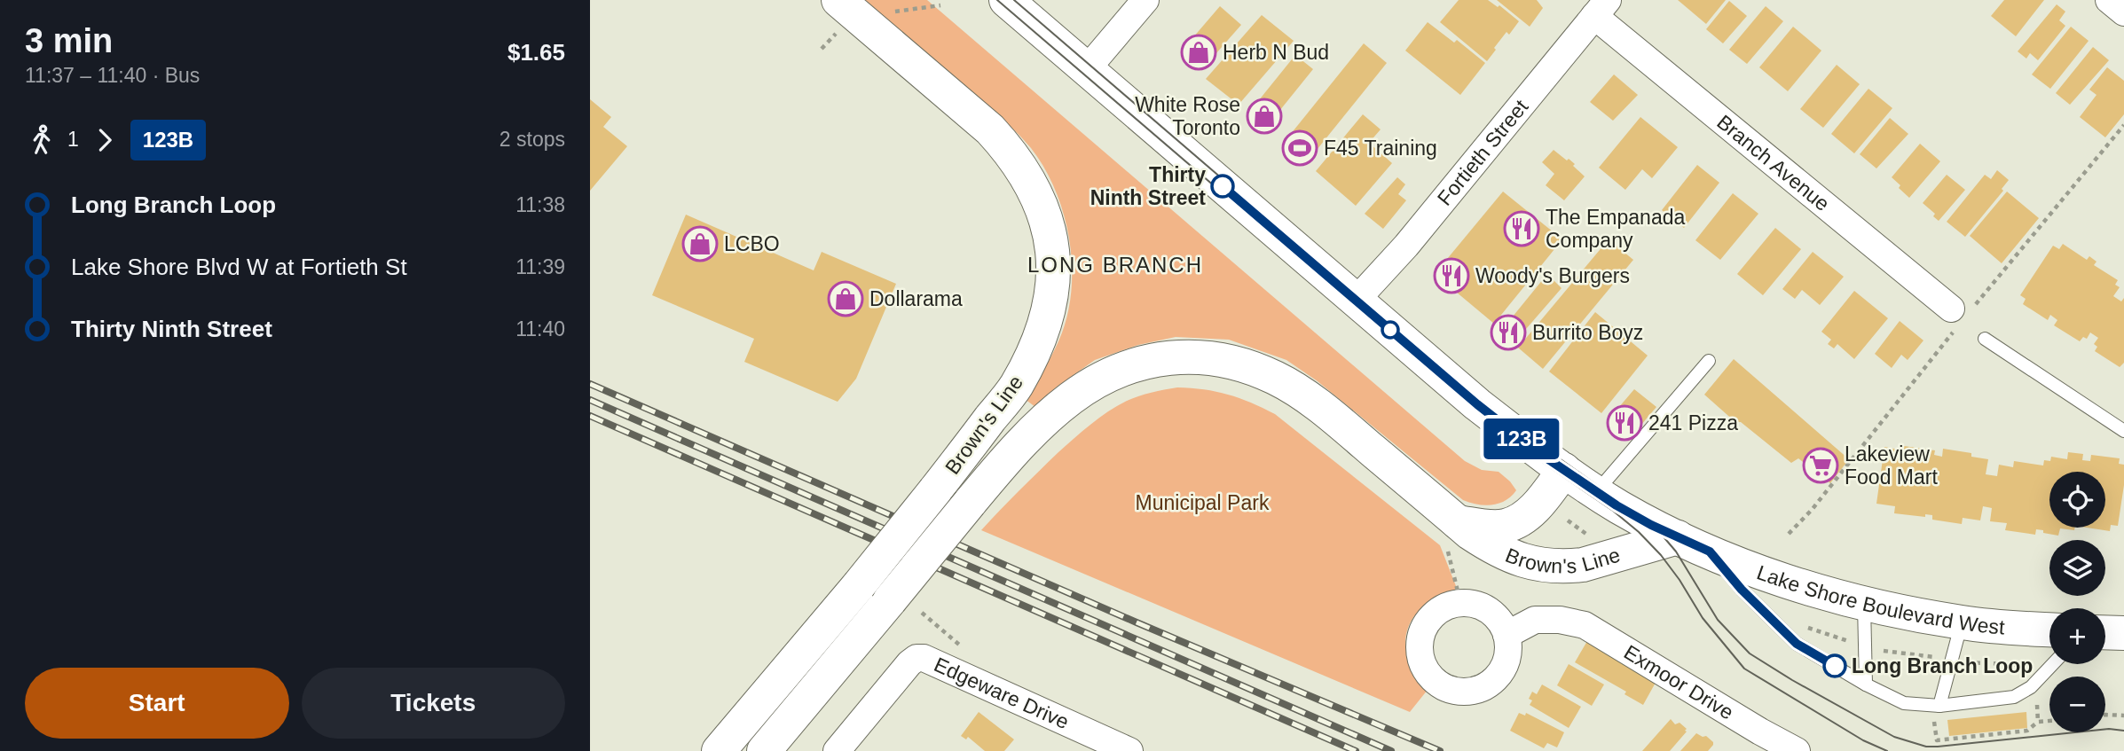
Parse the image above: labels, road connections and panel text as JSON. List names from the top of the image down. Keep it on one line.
{"streets":{"main road":["Brown's Line","Lake Shore Boulevard West"],"street":["Fortieth Street","Branch Avenue","Exmoor Drive","Edgeware Drive"]},"crossings":[["Fortieth Street","Branch Avenue"],["Fortieth Street","Lake Shore Boulevard West"],["Brown's Line","Lake Shore Boulevard West"]],"districts":["LONG BRANCH"],"parks":["Municipal Park"],"places":{"shop":["Herb N Bud","White Rose Toronto","LCBO","Dollarama"],"sports":["F45 Training"],"other":["Thirty Ninth Street","Long Branch Loop"],"restaurant":["The Empanada Company","Woody's Burgers","Burrito Boyz","241 Pizza"],"supermarket":["Lakeview Food Mart"]},"lines":["bus line 123B"],"page":{"heading":["3 min","11:37 – 11:40 · Bus","$1.65"],"on_map":"123B","legs":["1","123B","2 stops"],"list":[{"name":"Long Branch Loop","value":"11:38"},{"name":"Lake Shore Blvd W at Fortieth St","value":"11:39"},{"name":"Thirty Ninth Street","value":"11:40"}],"map_buttons":["+","−"],"buttons":["Start","Tickets"]}}
